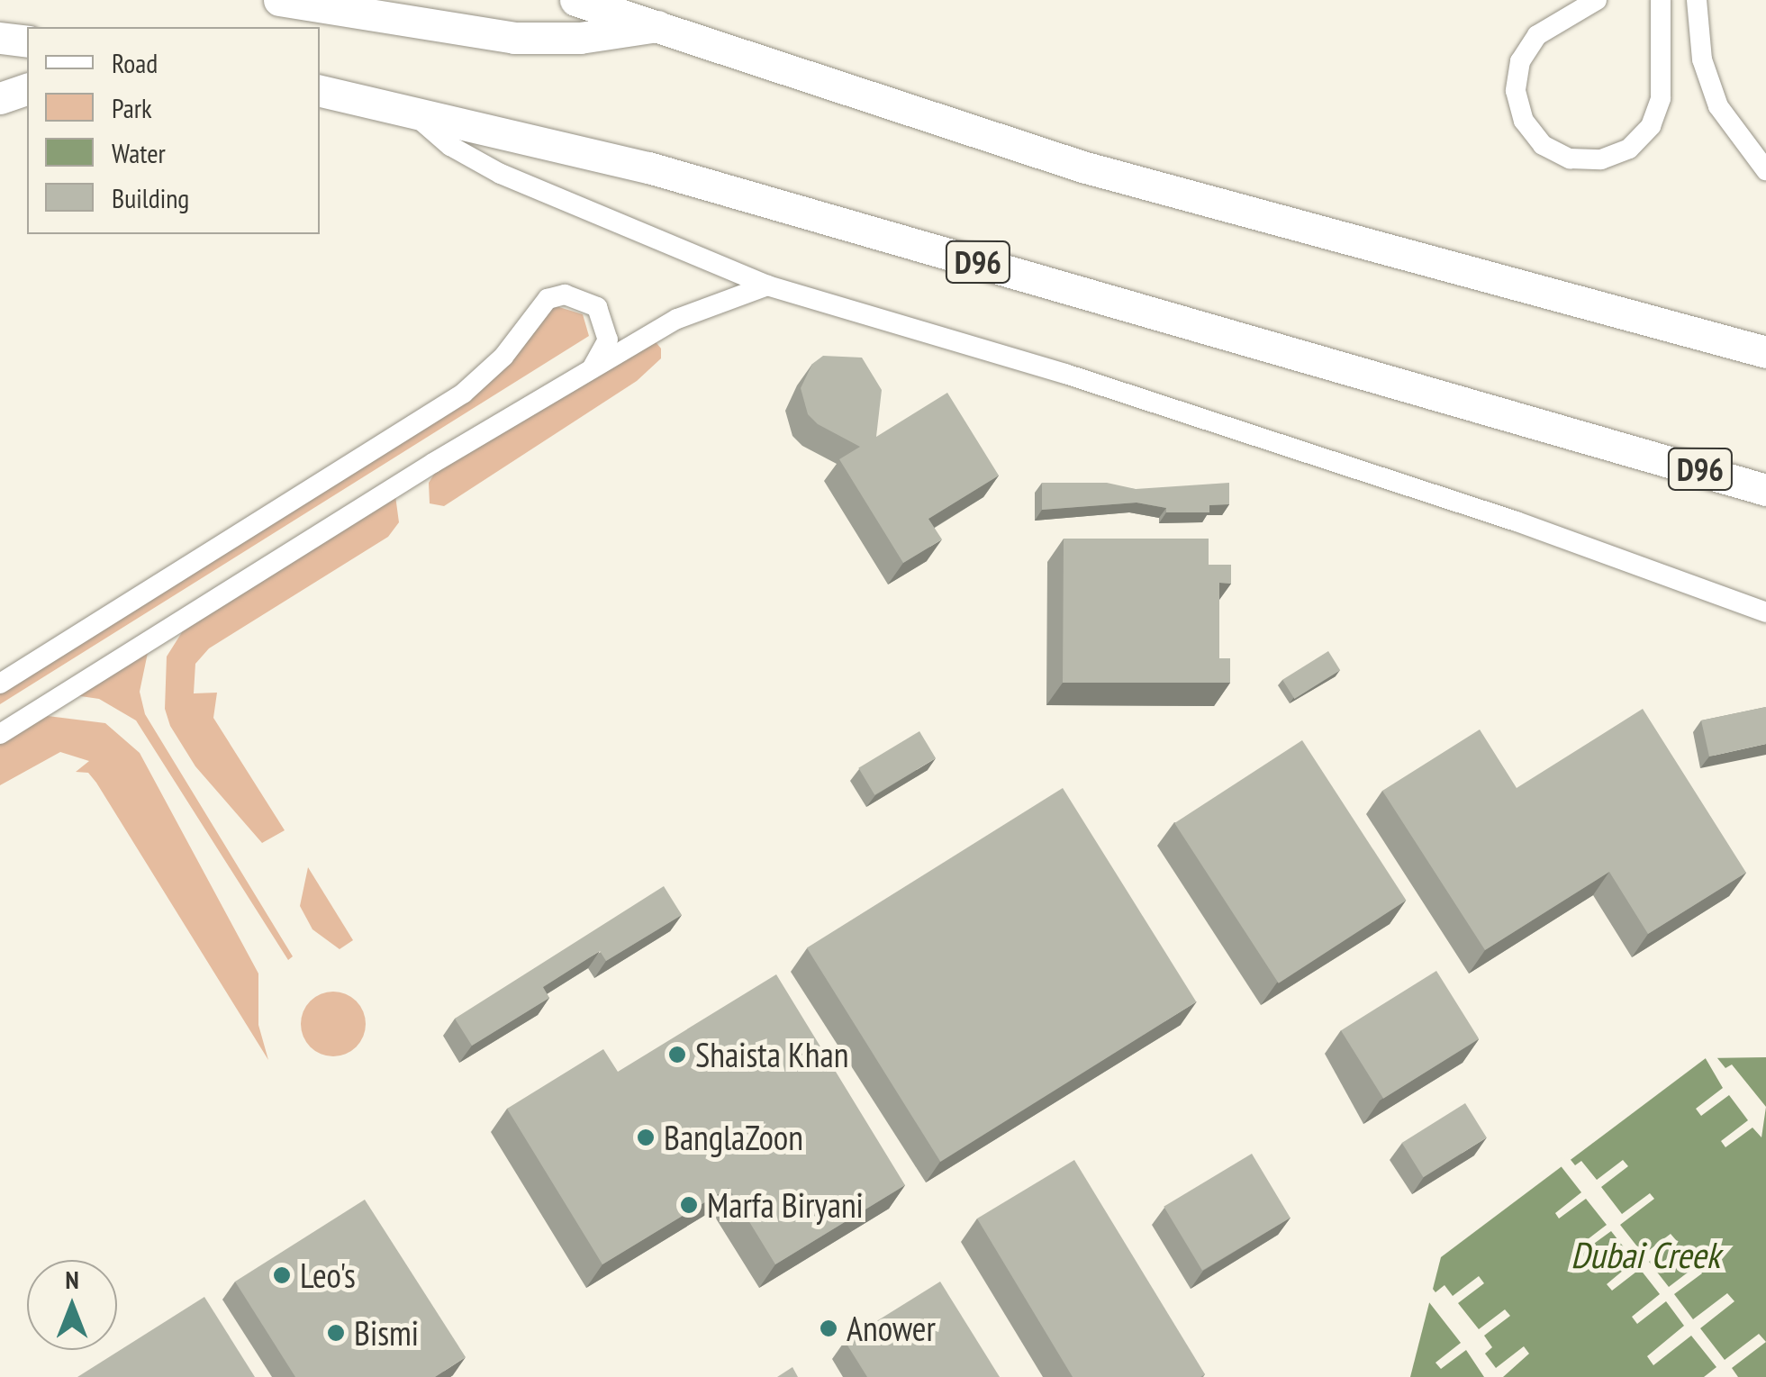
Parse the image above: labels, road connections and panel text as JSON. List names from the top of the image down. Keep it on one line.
{"streets":{"main road":["D96"]},"water":["Dubai Creek"],"places":["Shaista Khan","BanglaZoon","Marfa Biryani","Leo's","Anower","Bismi"],"legend":["Road","Park","Water","Building"],"north":"top"}
